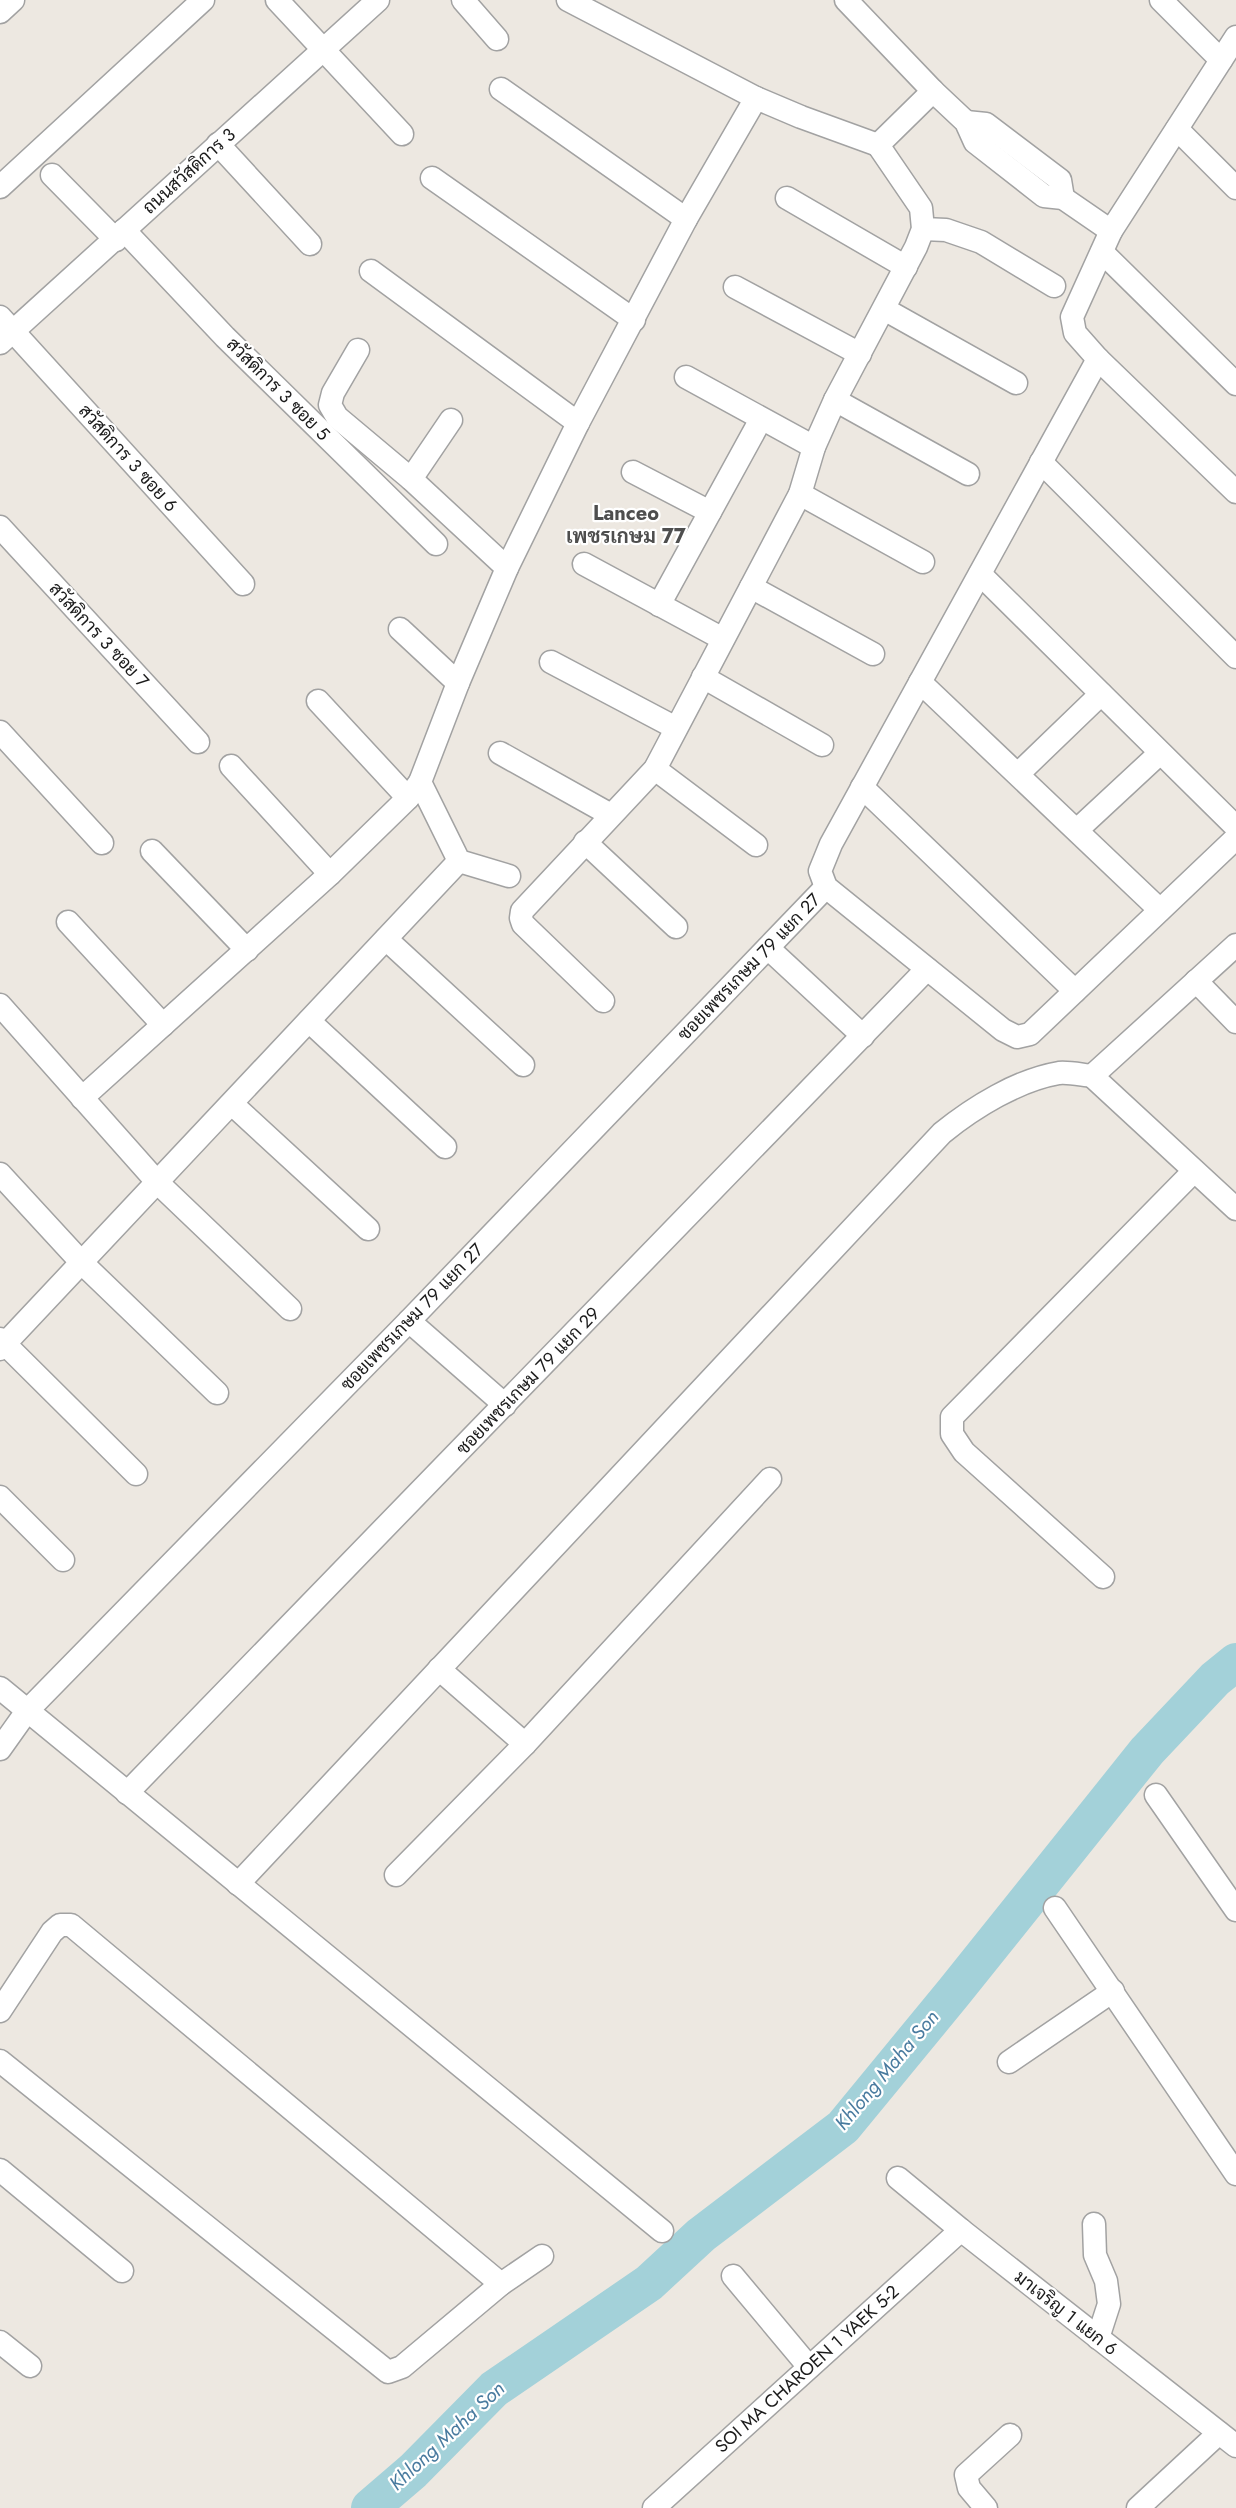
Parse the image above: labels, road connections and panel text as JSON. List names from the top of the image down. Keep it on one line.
{"streets":{"street":["ถนนสวัสดิการ 3","สวัสดิการ 3 ซอย 5","สวัสดิการ 3 ซอย 6","สวัสดิการ 3 ซอย 7","ซอยเพชรเกษม 79 แยก 27","ซอยเพชรเกษม 79 แยก 29","มาเจริญ 1 แยก 6","SOI MA CHAROEN 1 YAEK 5-2"]},"crossings":[["ถนนสวัสดิการ 3","สวัสดิการ 3 ซอย 5"],["ถนนสวัสดิการ 3","สวัสดิการ 3 ซอย 6"],["มาเจริญ 1 แยก 6","SOI MA CHAROEN 1 YAEK 5-2"]],"districts":["Lanceo เพชรเกษม 77"],"water":["Khlong Maha Son"]}
